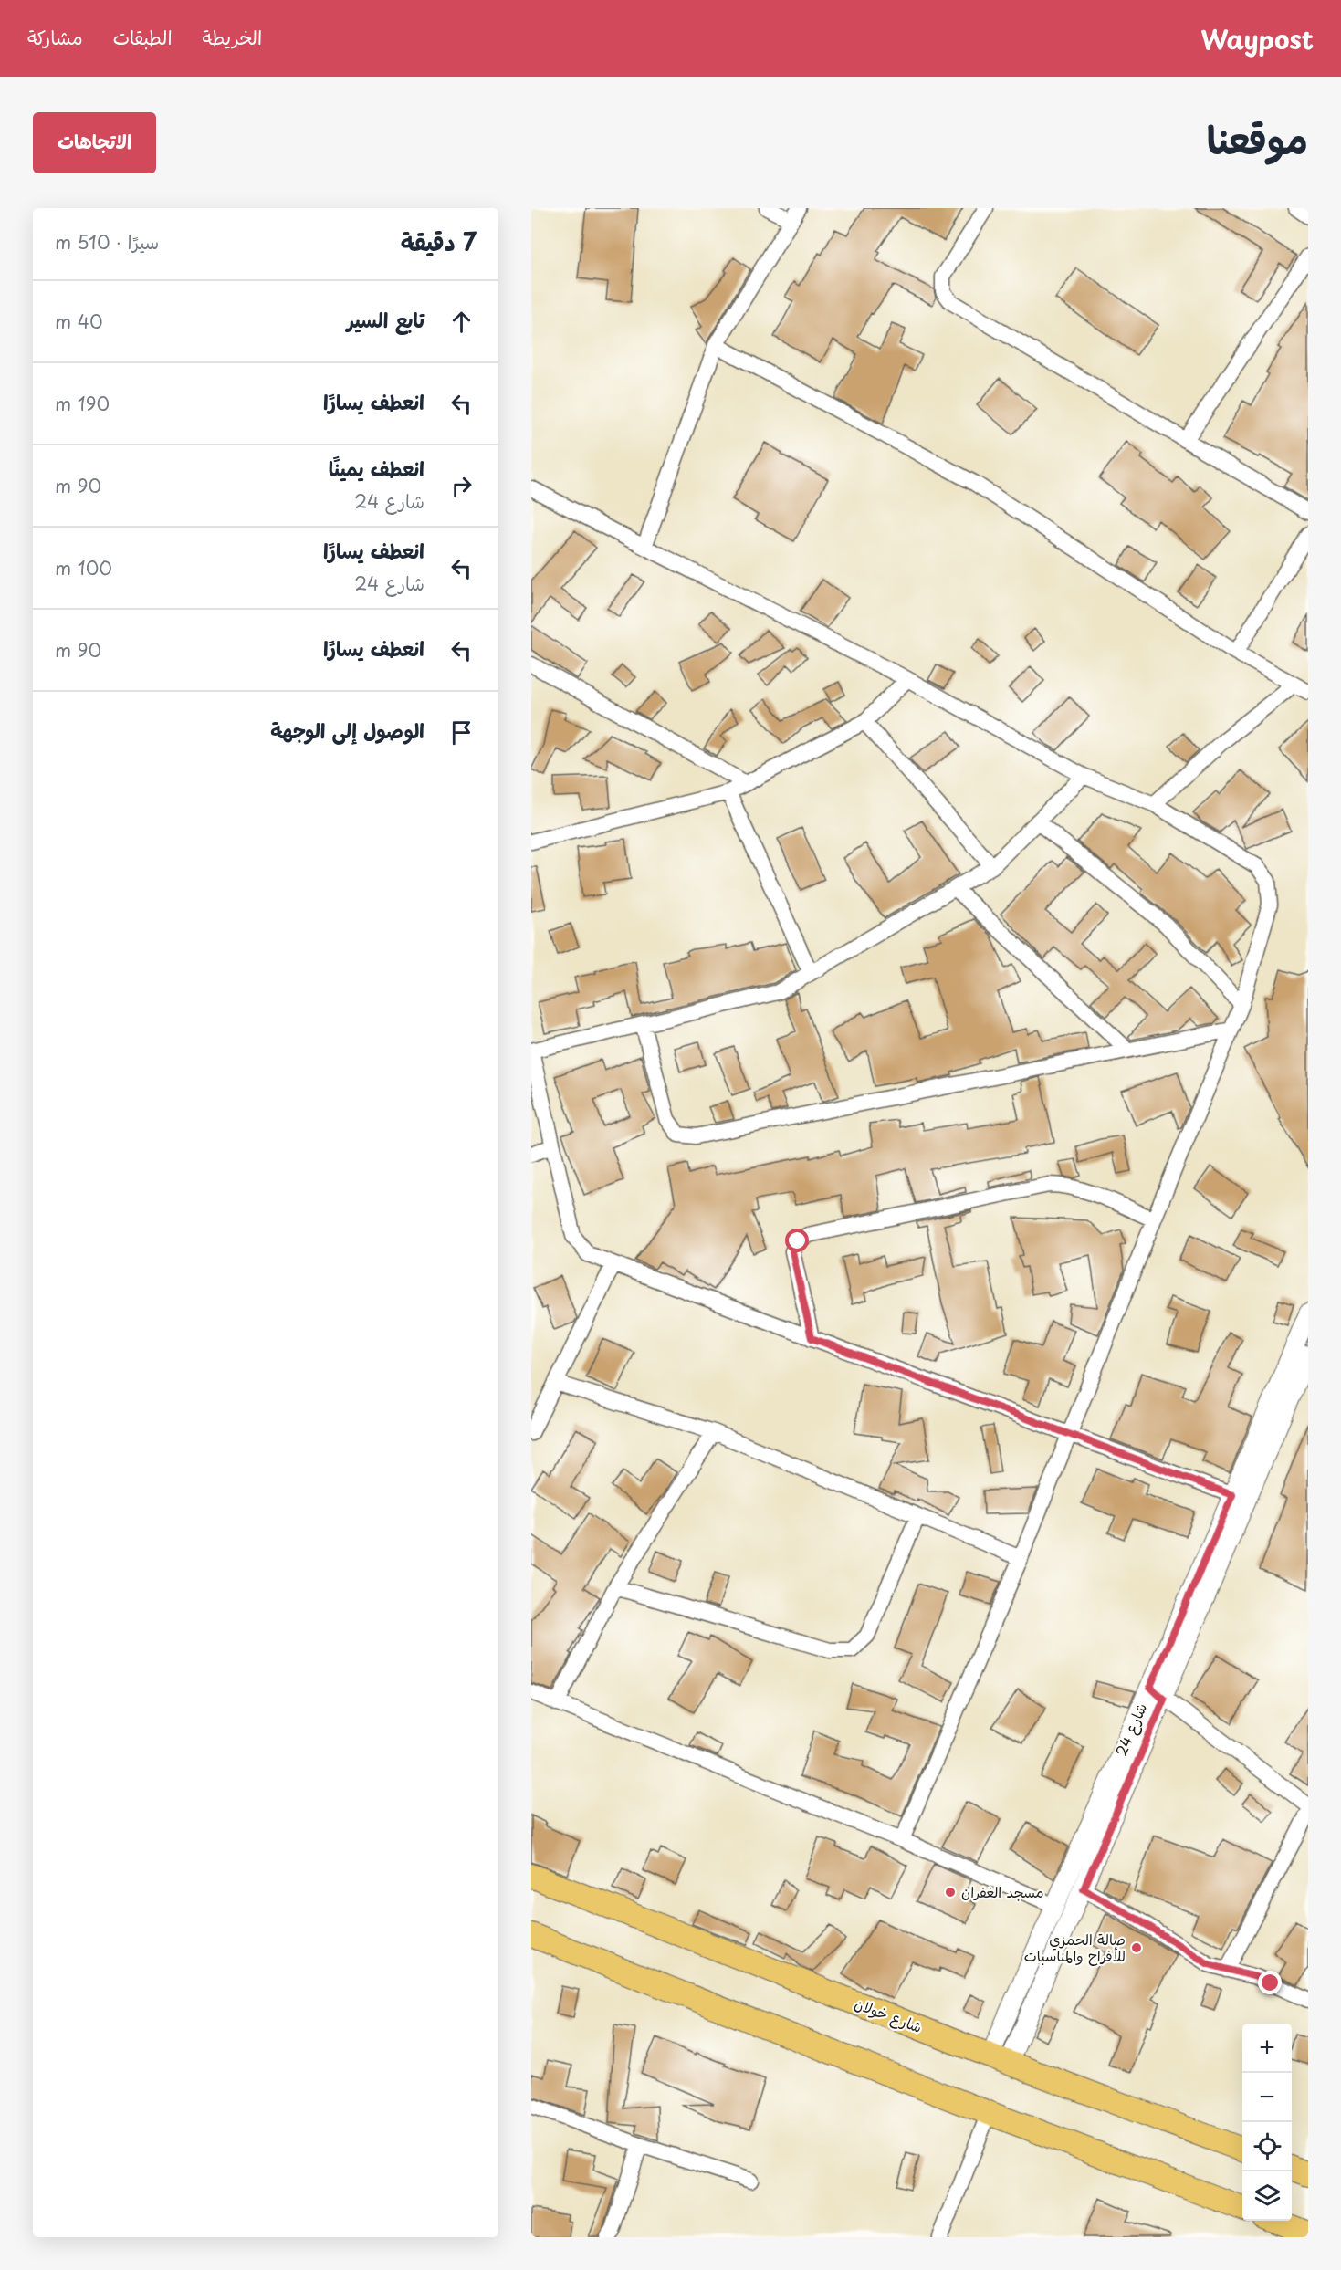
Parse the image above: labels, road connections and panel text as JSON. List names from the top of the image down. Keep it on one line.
{"streets":{"main road":["شارع خولان"],"street":["شارع 24"]},"crossings":[["شارع 24","شارع خولان"]],"places":["مسجد الغفران","صالة الحمزي للأفراح والمناسبات"],"page":{"header":"Waypost","nav":["الخريطة","الطبقات","مشاركة"],"title":"موقعنا","buttons":"الاتجاهات","heading":["7 دقيقة","سيرًا · 510 m"],"list":[["تابع السير","40 m"],["انعطف يسارًا","190 m"],["انعطف يمينًا","شارع 24","90 m"],["انعطف يسارًا","شارع 24","100 m"],["انعطف يسارًا","90 m"],"الوصول إلى الوجهة"],"map_buttons":["+","−"]}}
